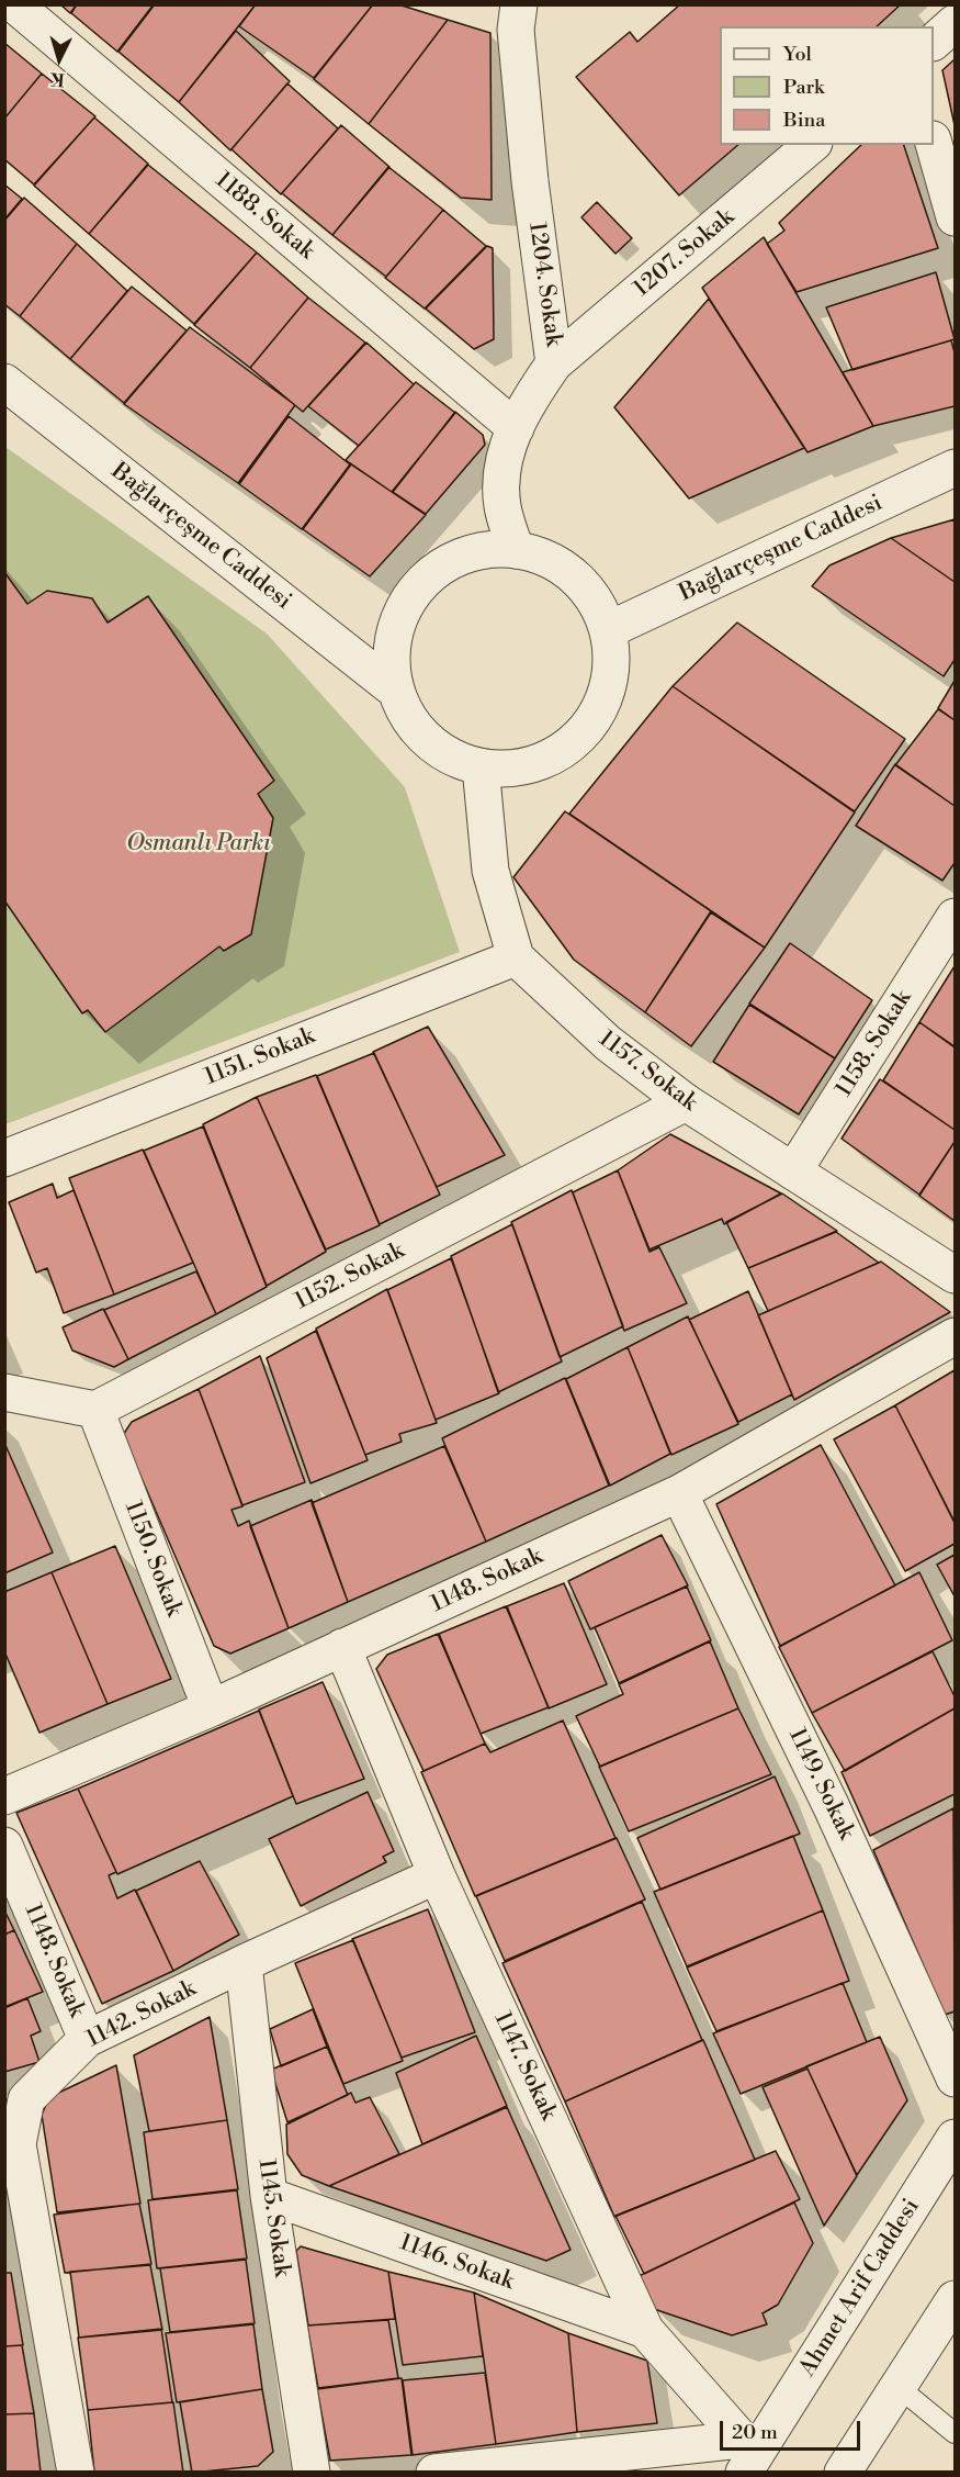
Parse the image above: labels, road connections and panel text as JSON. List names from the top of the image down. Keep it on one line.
{"streets":{"street":["1188. Sokak","1207. Sokak","1204. Sokak","Bağlarçeşme Caddesi","1158. Sokak","1151. Sokak","1157. Sokak","1152. Sokak","1150. Sokak","1148. Sokak","1149. Sokak","1142. Sokak","1147. Sokak","1145. Sokak","1146. Sokak","Ahmet Arif Caddesi"]},"crossings":[["1188. Sokak","1204. Sokak"],["1207. Sokak","1204. Sokak"],["1204. Sokak","Bağlarçeşme Caddesi"],["1158. Sokak","1157. Sokak"],["1151. Sokak","1157. Sokak"],["1157. Sokak","1152. Sokak"],["1152. Sokak","1150. Sokak"],["1150. Sokak","1148. Sokak"],["1148. Sokak","1149. Sokak"],["1148. Sokak","1142. Sokak"],["1148. Sokak","1147. Sokak"],["1142. Sokak","1147. Sokak"],["1142. Sokak","1145. Sokak"],["1147. Sokak","1146. Sokak"],["1147. Sokak","Ahmet Arif Caddesi"],["1145. Sokak","1146. Sokak"]],"parks":["Osmanlı Parkı"],"legend":["Yol","Park","Bina"],"scale_bar":"20 m","north":"bottom"}
